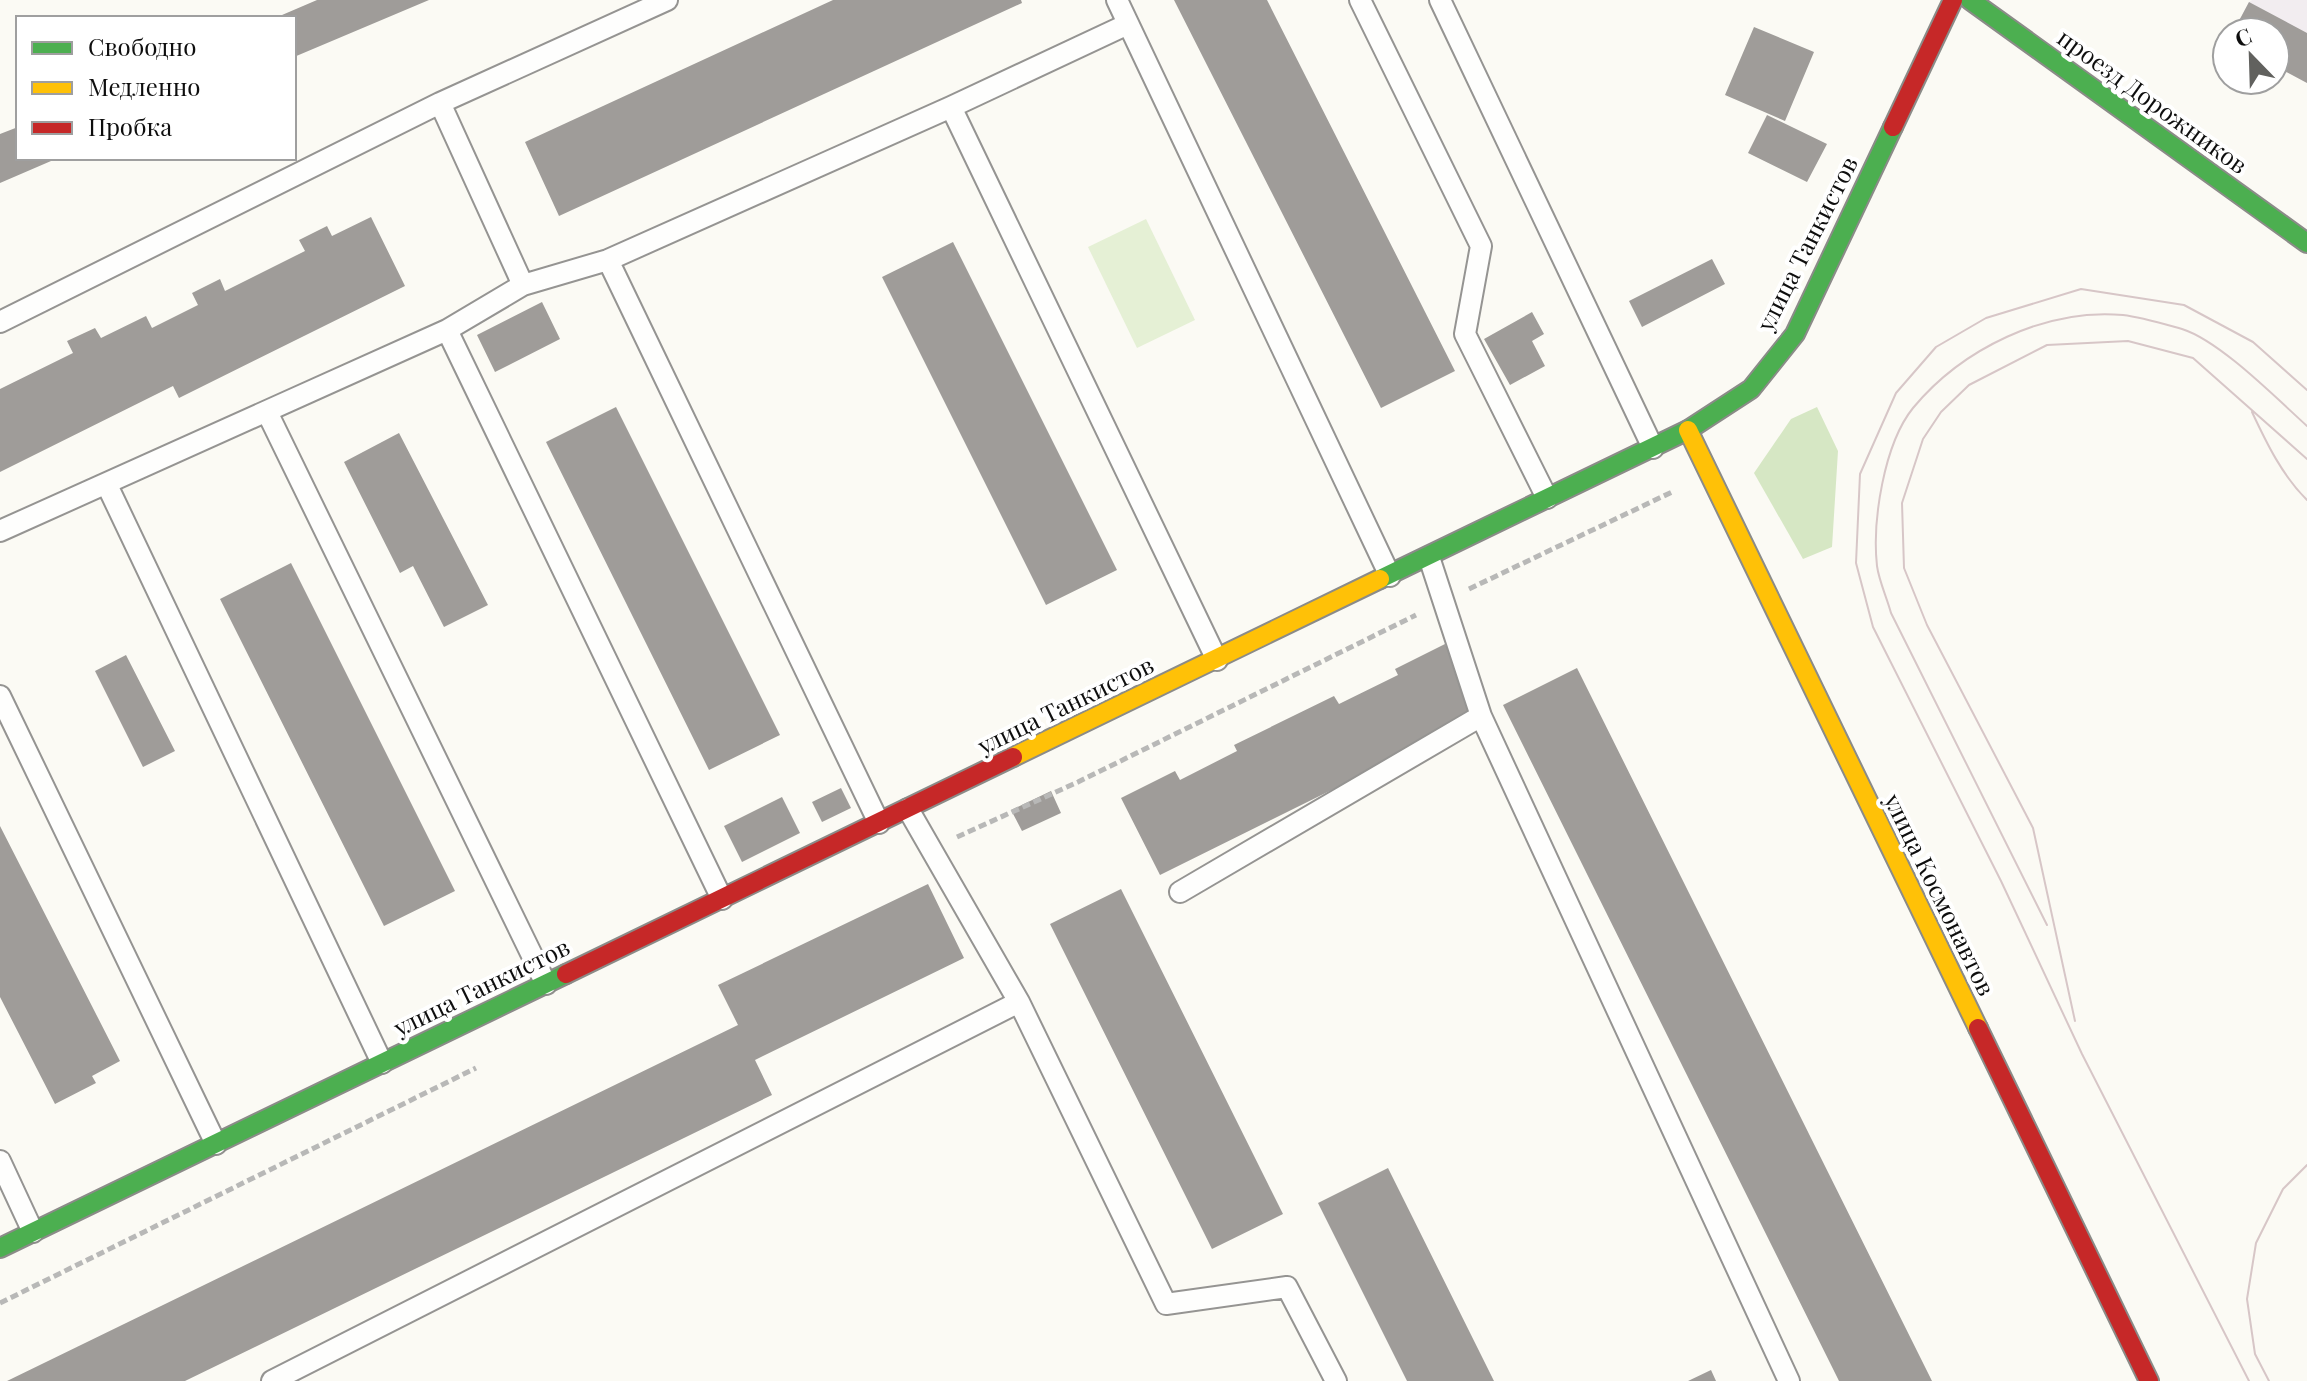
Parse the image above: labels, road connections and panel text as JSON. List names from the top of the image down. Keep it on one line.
{"streets":{"main road":["проезд Дорожников","улица Танкистов","улица Космонавтов"]},"crossings":[["улица Танкистов","улица Космонавтов"]],"legend":["Свободно","Медленно","Пробка"],"north":"top left"}
